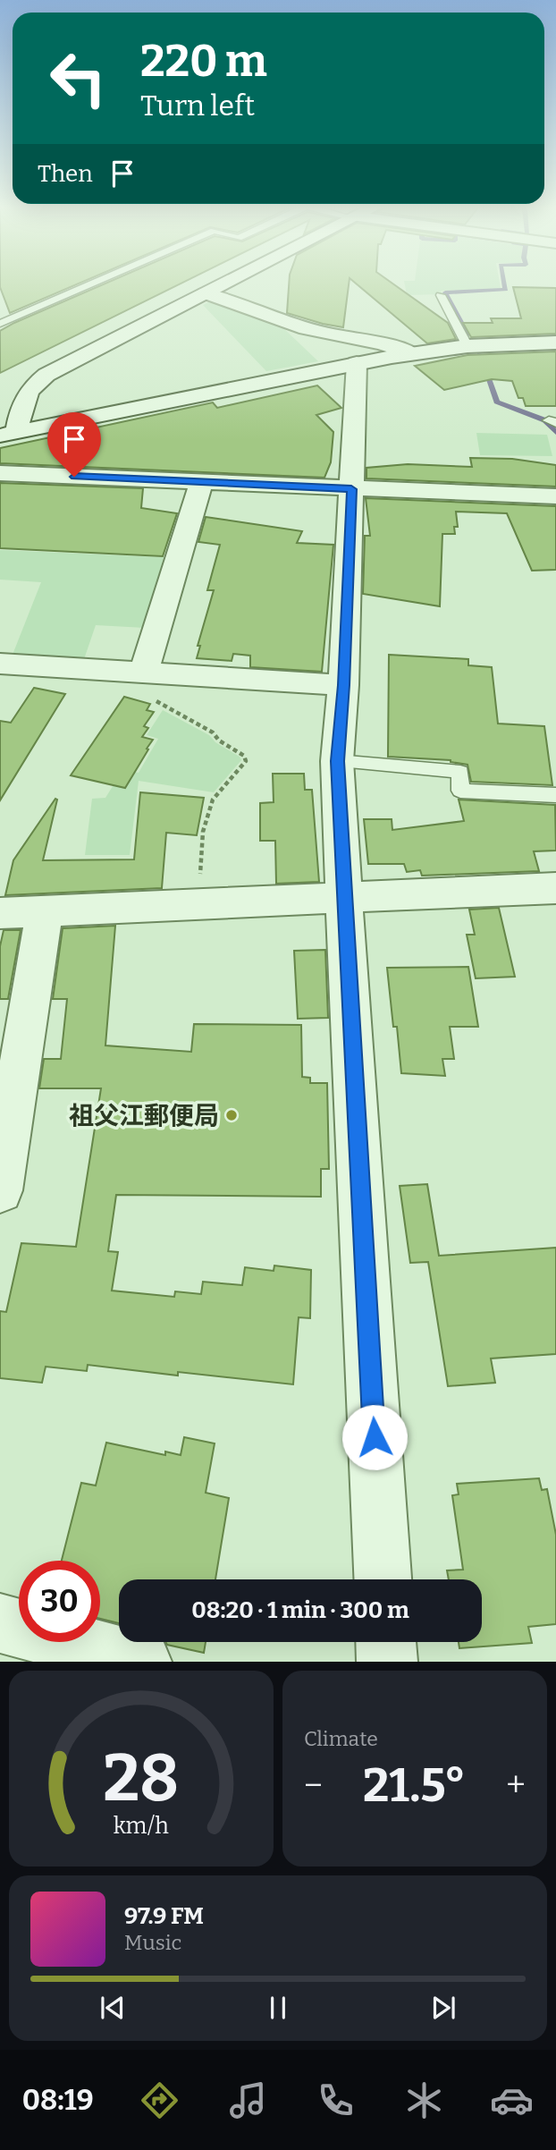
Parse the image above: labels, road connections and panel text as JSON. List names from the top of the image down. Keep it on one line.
{"places":["祖父江郵便局"],"page":{"turn":["220 m","Turn left"],"then":"Then","limit":"30","trip":"08:20 · 1 min · 300 m","tile":"Climate","heat":["−","21.5°","+"],"song":["97.9 FM","Music"],"tabs":"08:19","gauge":["28","km/h"]}}
